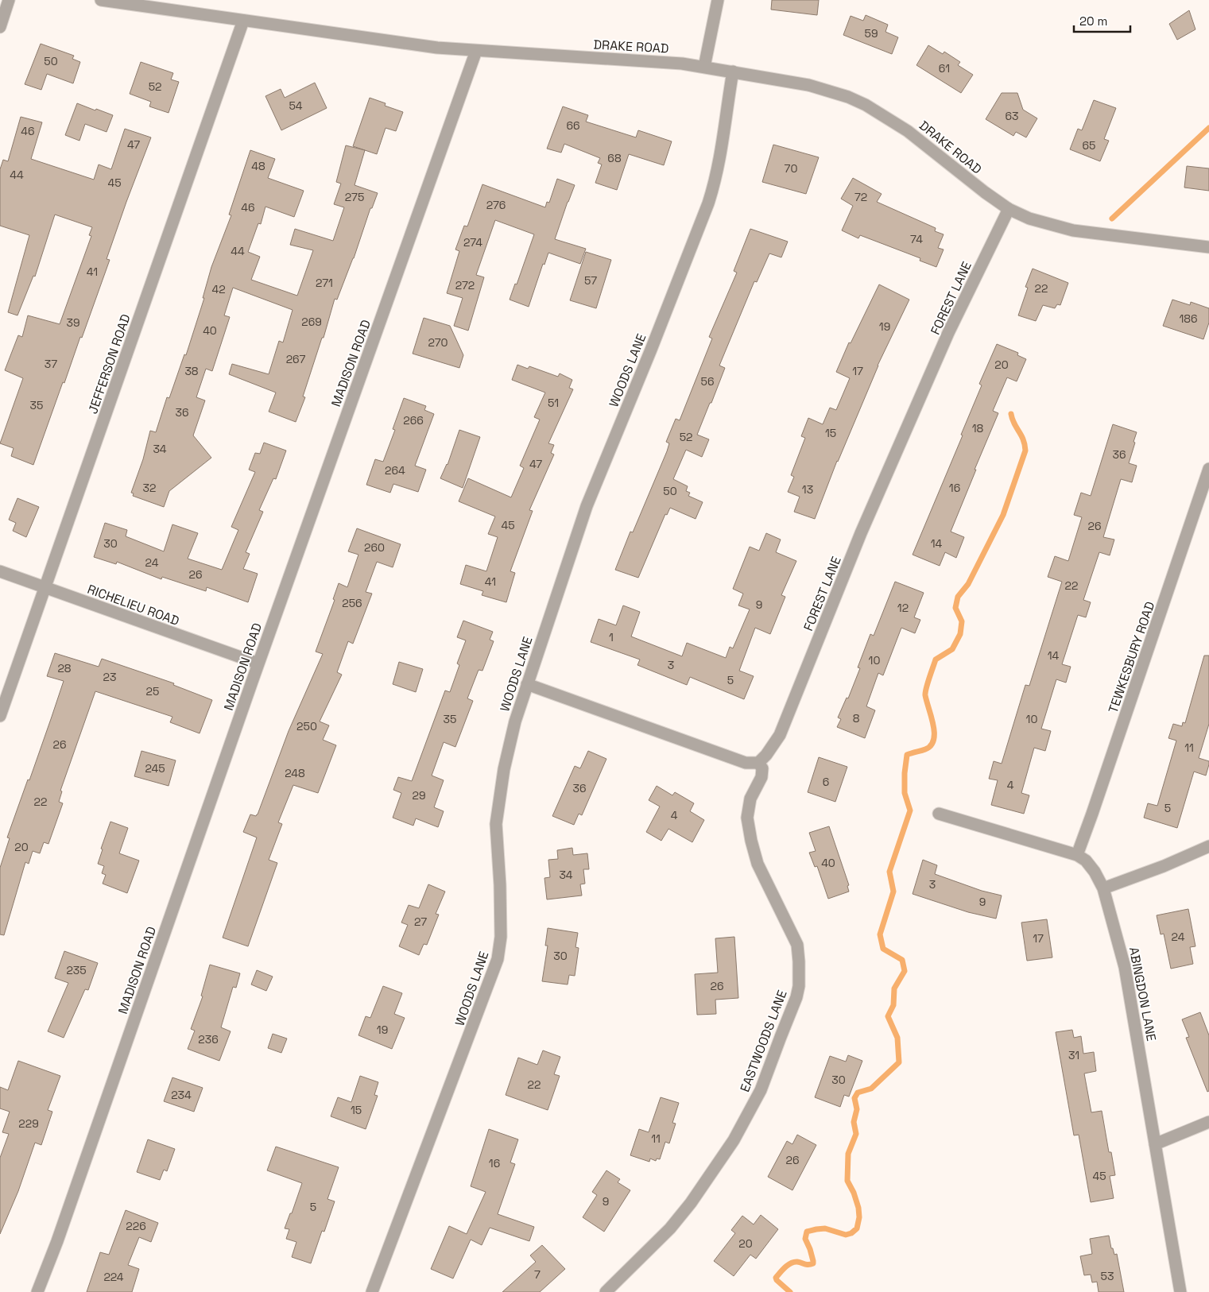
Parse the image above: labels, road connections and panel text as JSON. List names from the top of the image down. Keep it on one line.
{"streets":{"street":["DRAKE ROAD","FOREST LANE","MADISON ROAD","JEFFERSON ROAD","WOODS LANE","RICHELIEU ROAD","TEWKESBURY ROAD","ABINGDON LANE","EASTWOODS LANE"]},"crossings":[["DRAKE ROAD","FOREST LANE"],["DRAKE ROAD","MADISON ROAD"],["DRAKE ROAD","JEFFERSON ROAD"],["DRAKE ROAD","WOODS LANE"],["FOREST LANE","EASTWOODS LANE"],["MADISON ROAD","RICHELIEU ROAD"],["JEFFERSON ROAD","RICHELIEU ROAD"],["TEWKESBURY ROAD","ABINGDON LANE"]],"house_numbers":["59","50","61","52","54","63","66","46","47","65","68","48","70","44","45","275","72","276","46","74","274","44","41","57","271","272","22","42","186","269","39","19","40","270","267","37","20","38","17","56","51","35","36","266","18","15","52","34","36","47","264","32","16","13","50","45","26","30","14","260","24","26","41","22","256","9","12","1","14","10","3","28","23","5","25","8","35","10","250","26","11","245","248","6","4","36","29","22","5","4","20","40","34","3","9","27","24","17","30","235","26","19","236","31","30","22","234","15","229","11","26","16","45","9","5","226","20","7","53","224"],"scale_bar":"20 m"}
